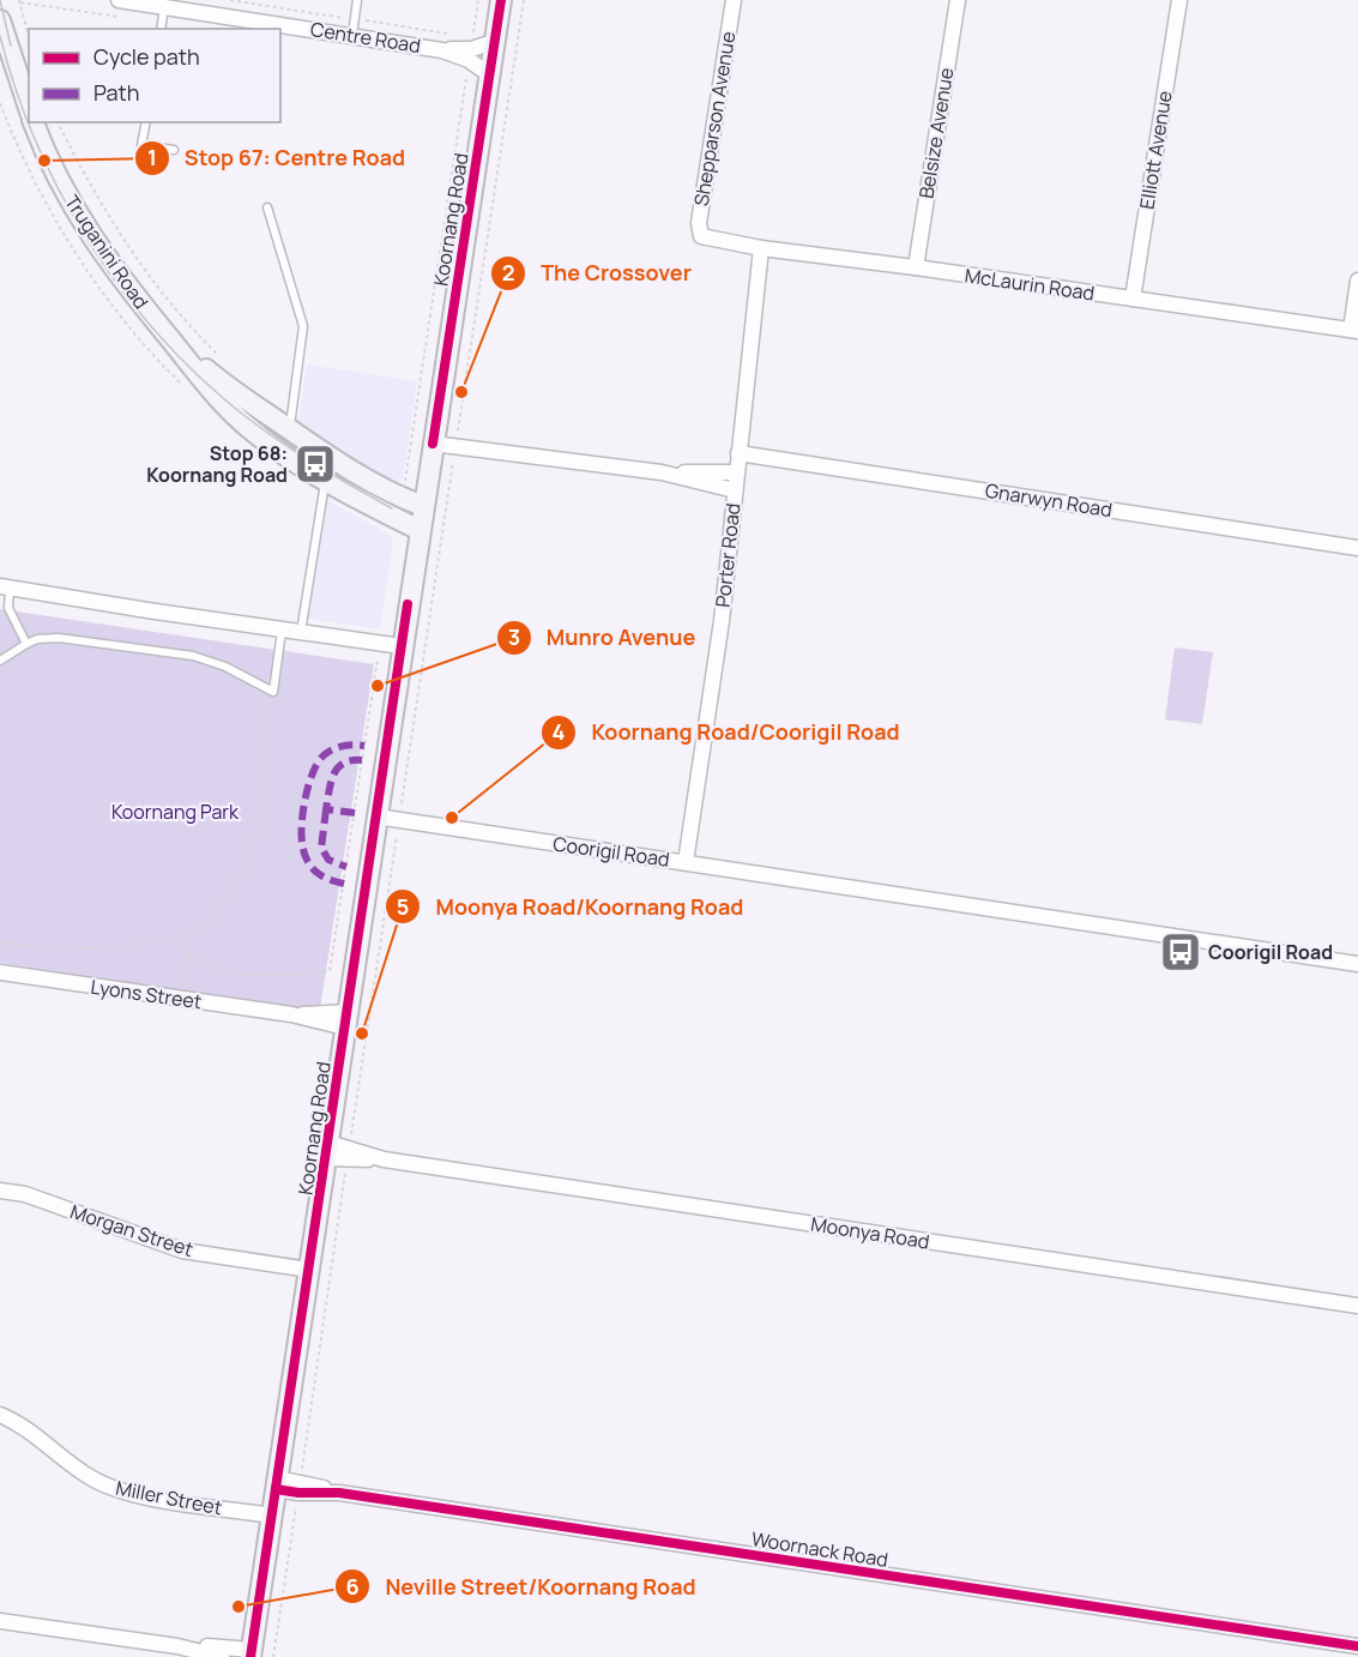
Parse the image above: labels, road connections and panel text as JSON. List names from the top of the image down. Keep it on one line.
{"streets":{"street":["Centre Road","Shepparson Avenue","Belsize Avenue","Elliott Avenue","Koornang Road","Truganini Road","McLaurin Road","Gnarwyn Road","Porter Road","Coorigil Road","Lyons Street","Morgan Street","Moonya Road","Miller Street","Woornack Road"]},"crossings":[["Centre Road","Koornang Road"],["Shepparson Avenue","McLaurin Road"],["Belsize Avenue","McLaurin Road"],["Elliott Avenue","McLaurin Road"],["Koornang Road","Truganini Road"],["Koornang Road","Coorigil Road"],["Koornang Road","Lyons Street"],["Koornang Road","Morgan Street"],["Koornang Road","Moonya Road"],["Koornang Road","Miller Street"],["Koornang Road","Woornack Road"],["McLaurin Road","Porter Road"],["Gnarwyn Road","Porter Road"],["Porter Road","Coorigil Road"]],"parks":["Koornang Park"],"places":{"other":["Stop 67: Centre Road","The Crossover","Munro Avenue","Koornang Road/Coorigil Road","Moonya Road/Koornang Road","Neville Street/Koornang Road"],"bus stop":["Stop 68: Koornang Road","Coorigil Road"]},"legend":["Cycle path","Path"]}
